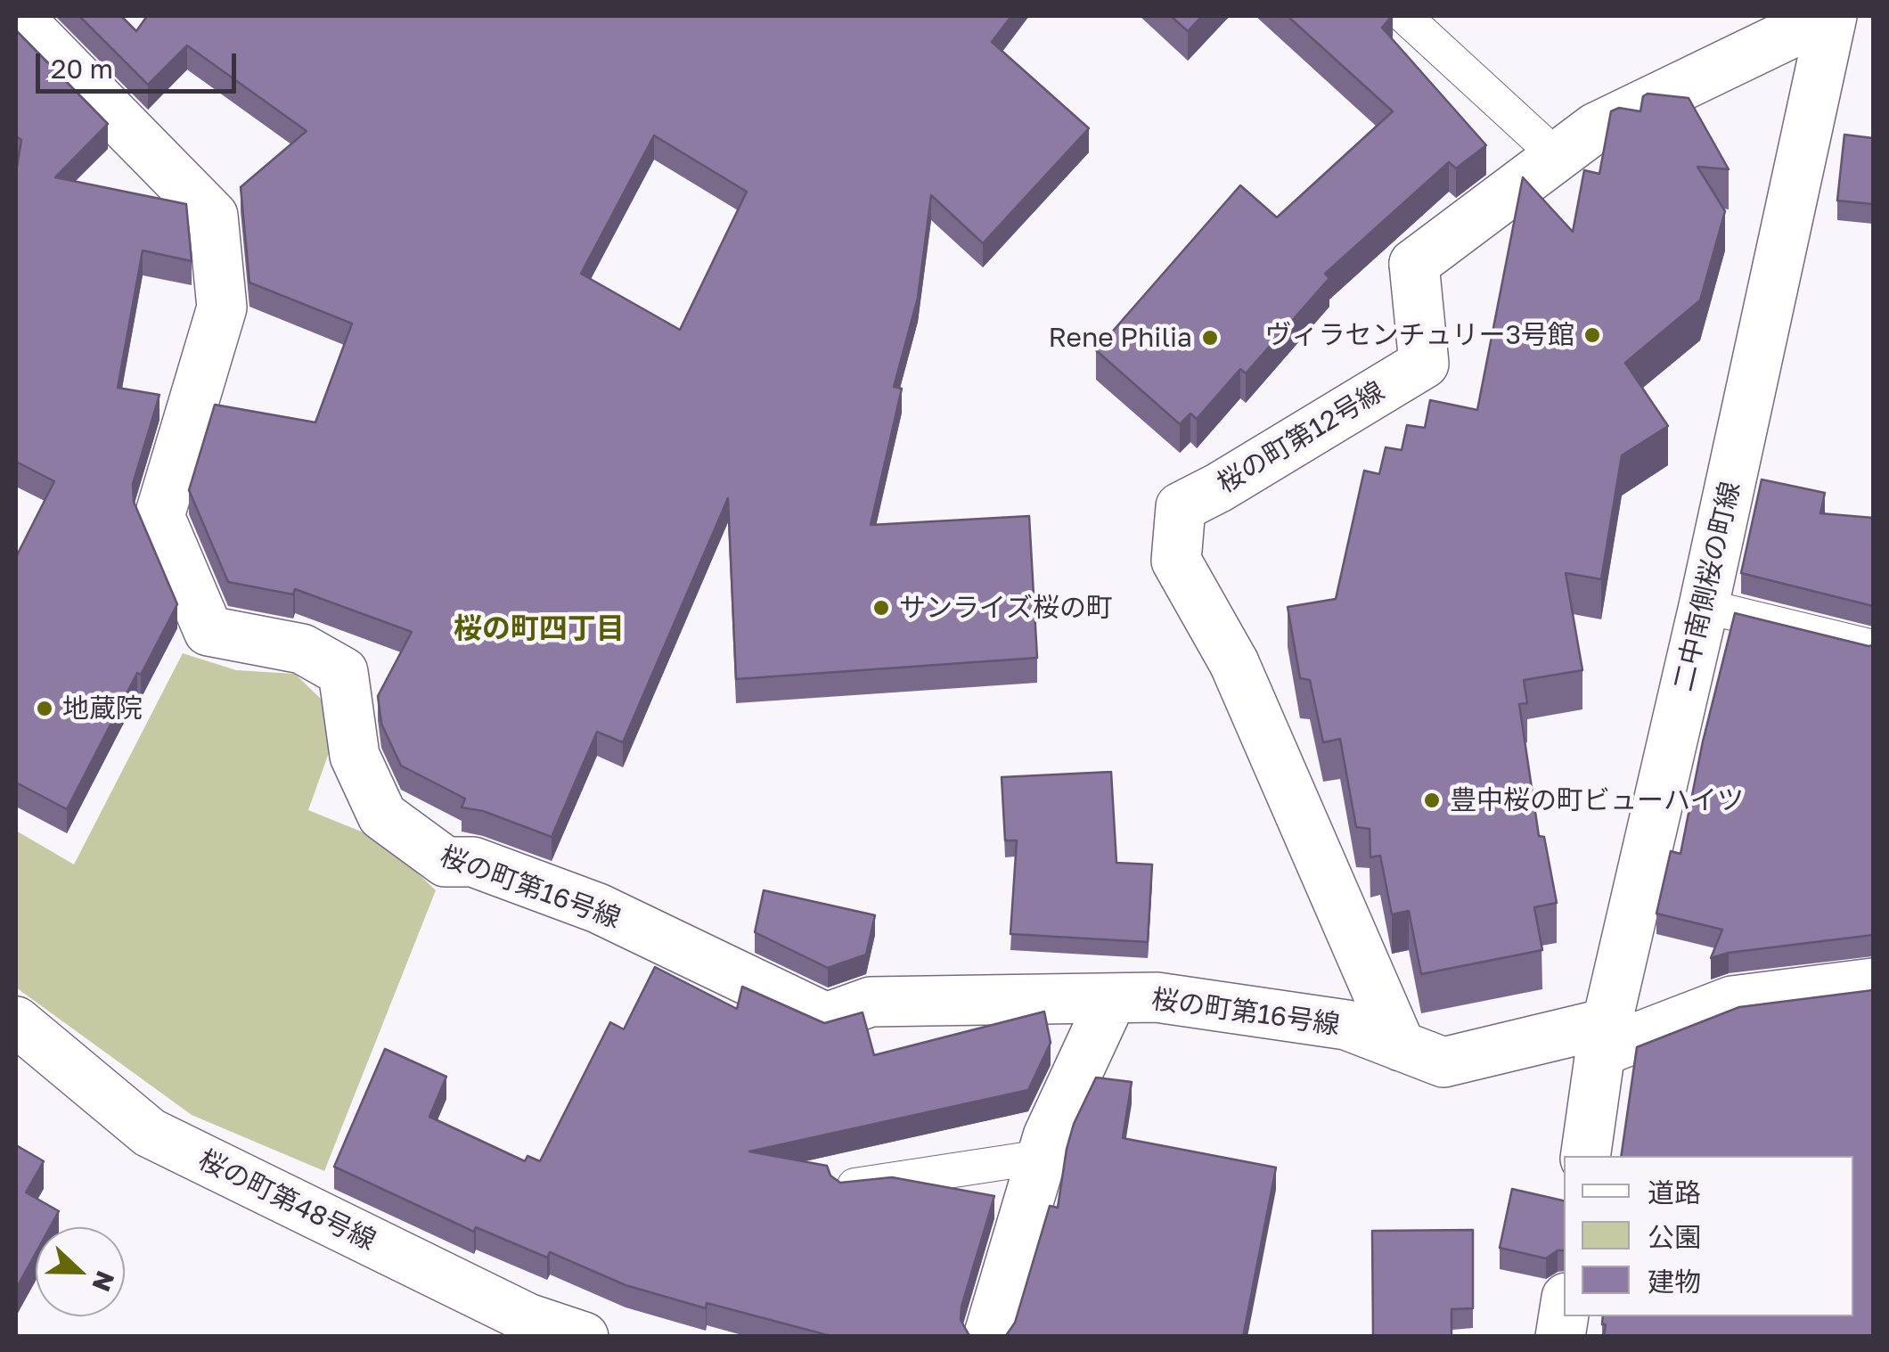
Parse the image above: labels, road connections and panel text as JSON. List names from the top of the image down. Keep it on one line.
{"streets":{"street":["桜の町第12号線","二中南側桜の町線","桜の町第16号線","桜の町第48号線"]},"crossings":[["桜の町第12号線","二中南側桜の町線"],["桜の町第12号線","桜の町第16号線"],["二中南側桜の町線","桜の町第16号線"]],"districts":["桜の町四丁目"],"places":["ヴィラセンチュリー3号館","Rene Philia","サンライズ桜の町","地蔵院","豊中桜の町ビューハイツ"],"legend":["道路","公園","建物"],"scale_bar":"20 m","north":"right"}
